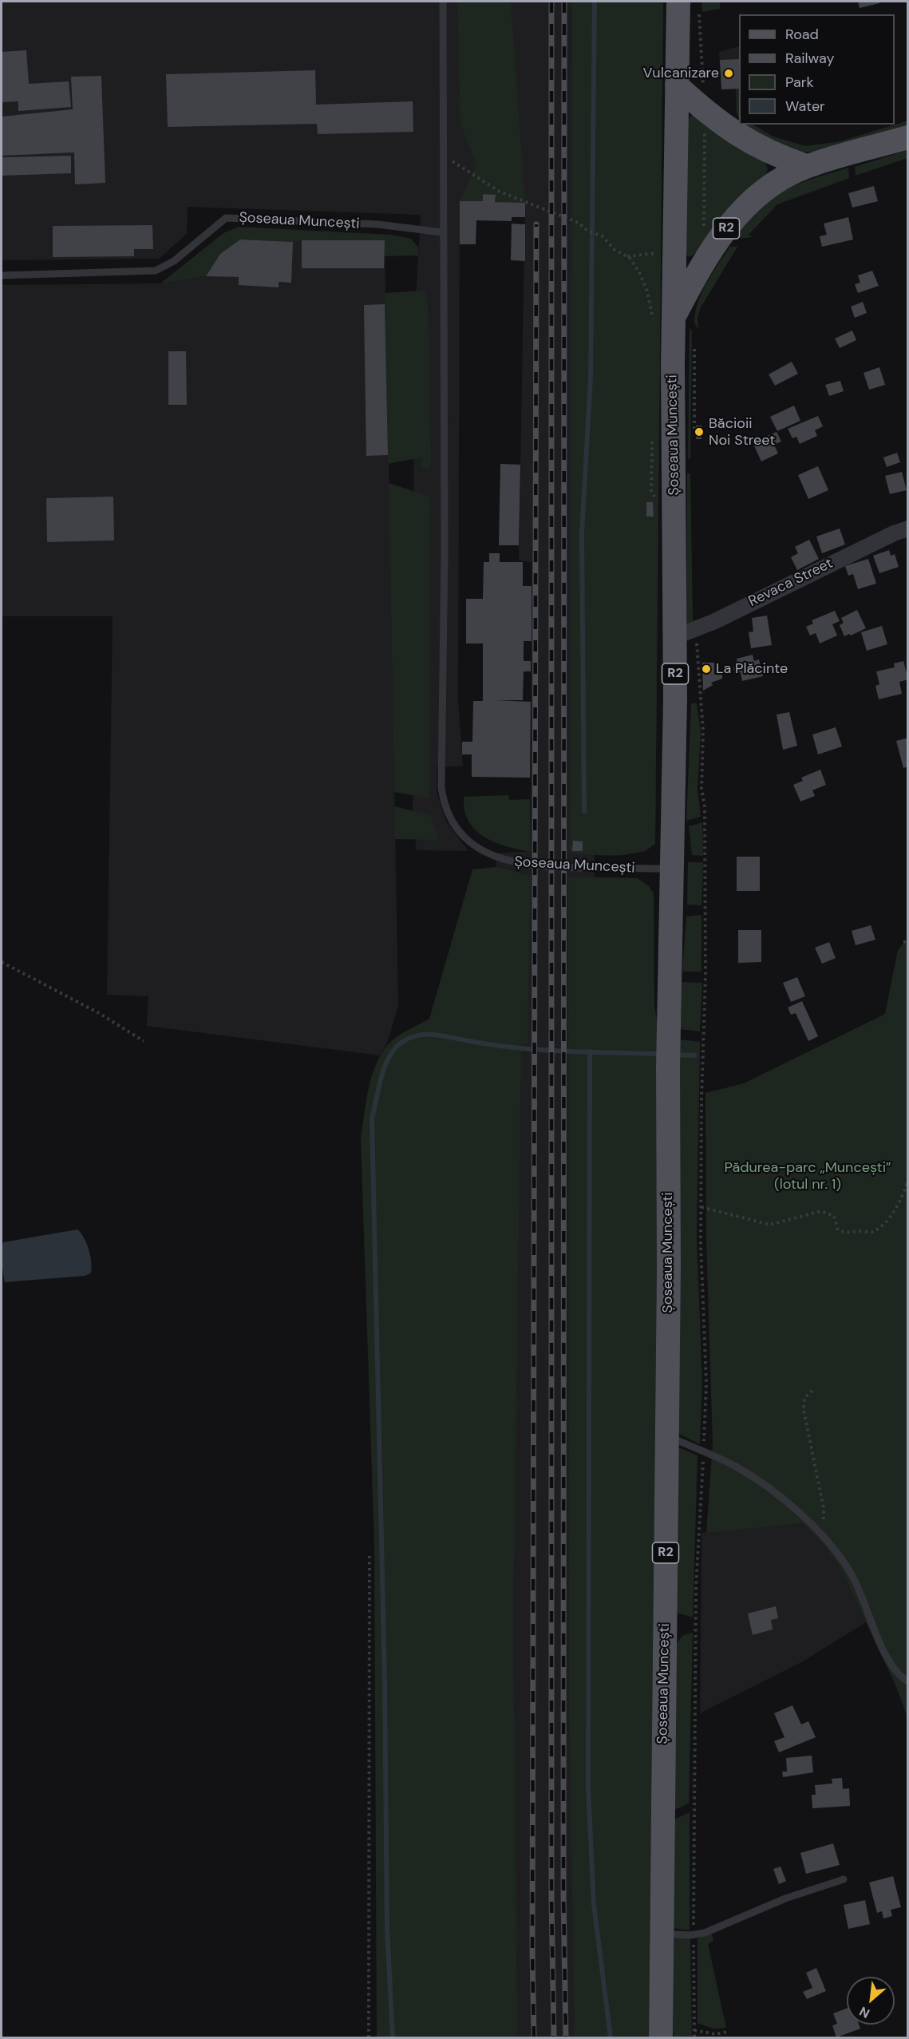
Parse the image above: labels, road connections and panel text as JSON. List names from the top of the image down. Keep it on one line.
{"streets":{"main road":["Șoseaua Muncești","R2"],"street":["Revaca Street"]},"crossings":[["Șoseaua Muncești","R2"],["Șoseaua Muncești","Revaca Street"]],"parks":["Pădurea-parc „Muncești” (lotul nr. 1)"],"places":["Vulcanizare","Băcioii Noi Street","La Plăcinte"],"legend":["Road","Railway","Park","Water"],"north":"bottom left"}
